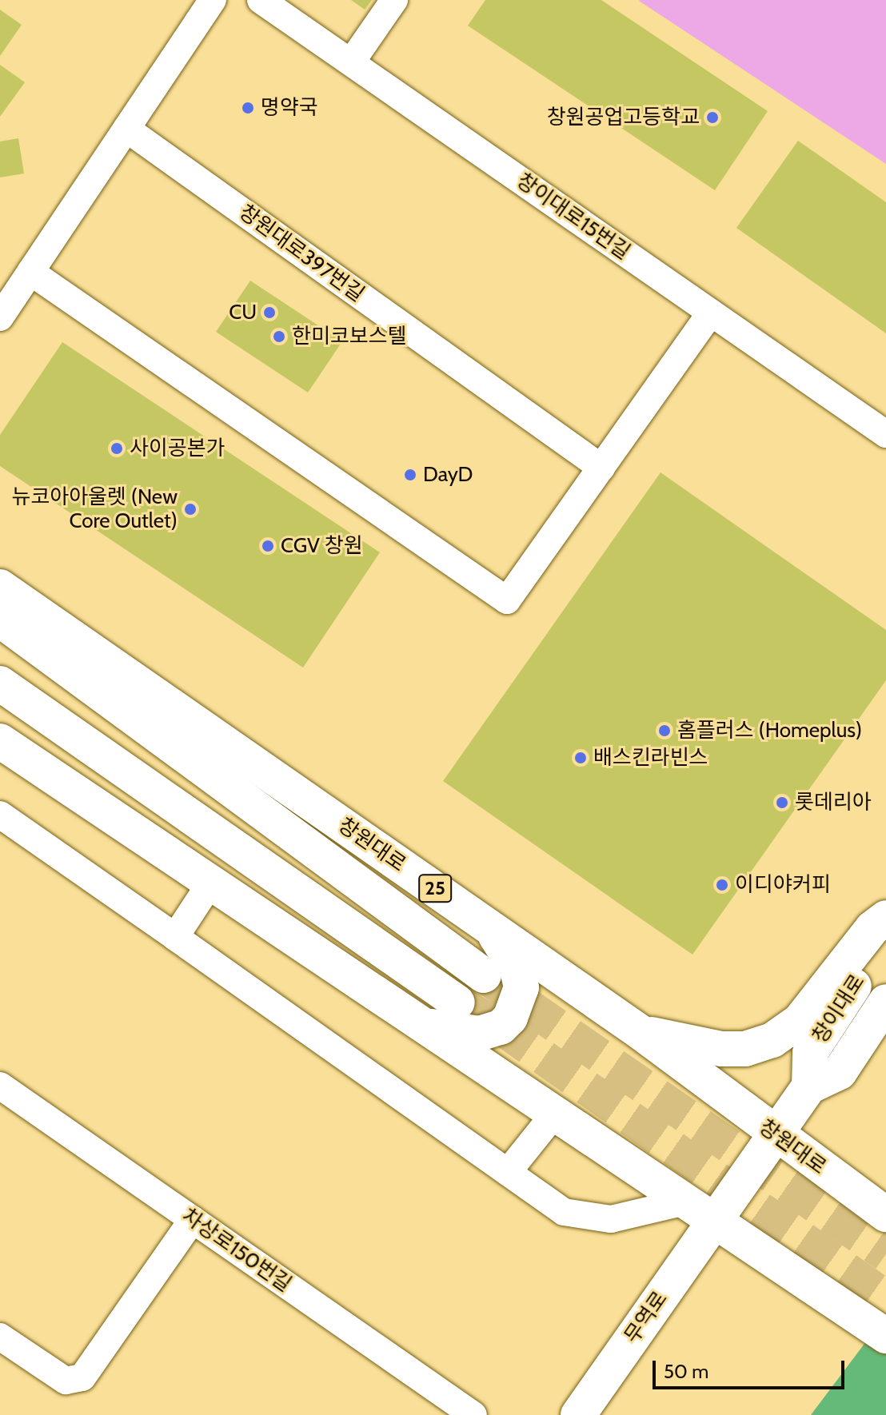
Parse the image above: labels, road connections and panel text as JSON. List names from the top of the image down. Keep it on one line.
{"streets":{"main road":["창원대로","25","창이대로","무역로"],"street":["창이대로15번길","창원대로397번길","차상로150번길"]},"crossings":[["창원대로","무역로"]],"places":["명약국","창원공업고등학교","CU","한미코보스텔","사이공본가","DayD","뉴코아아울렛 (New Core Outlet)","CGV 창원","홈플러스 (Homeplus)","배스킨라빈스","롯데리아","이디야커피"],"scale_bar":"50 m"}
